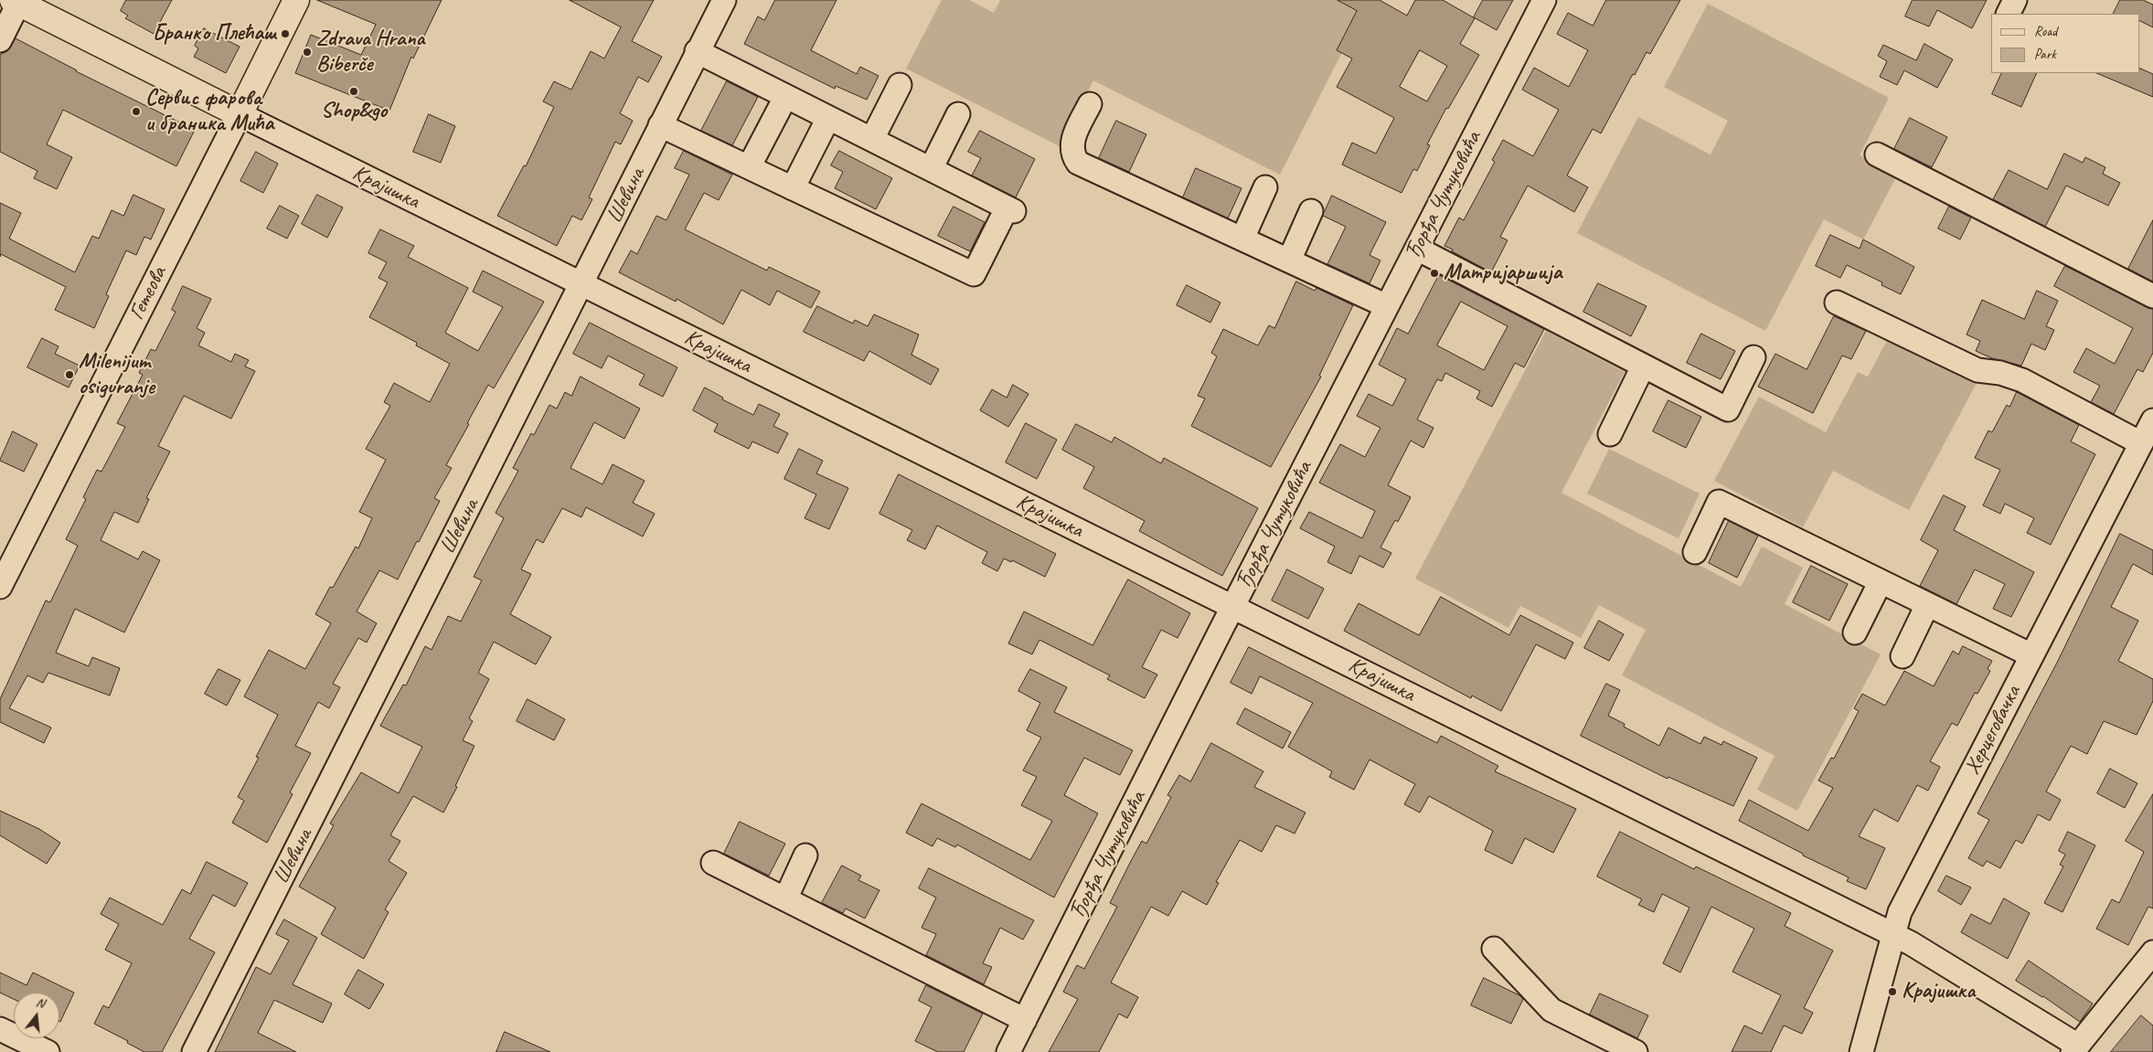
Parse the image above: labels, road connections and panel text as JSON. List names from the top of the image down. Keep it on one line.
{"streets":{"main road":["Крајишка","Гетеова"],"street":["Шевина","Ђорђа Чутуковића","Херцеговачка"]},"crossings":[["Крајишка","Шевина"],["Крајишка","Ђорђа Чутуковића"],["Крајишка","Гетеова"],["Крајишка","Херцеговачка"]],"places":["Бранко Плећаш","Zdrava Hrana Biberče","Shop&go","Сервис фарова и браника Мића","Матријаршија","Milenijum osiguranje","Крајишка"],"legend":["Road","Park"],"north":"top"}
